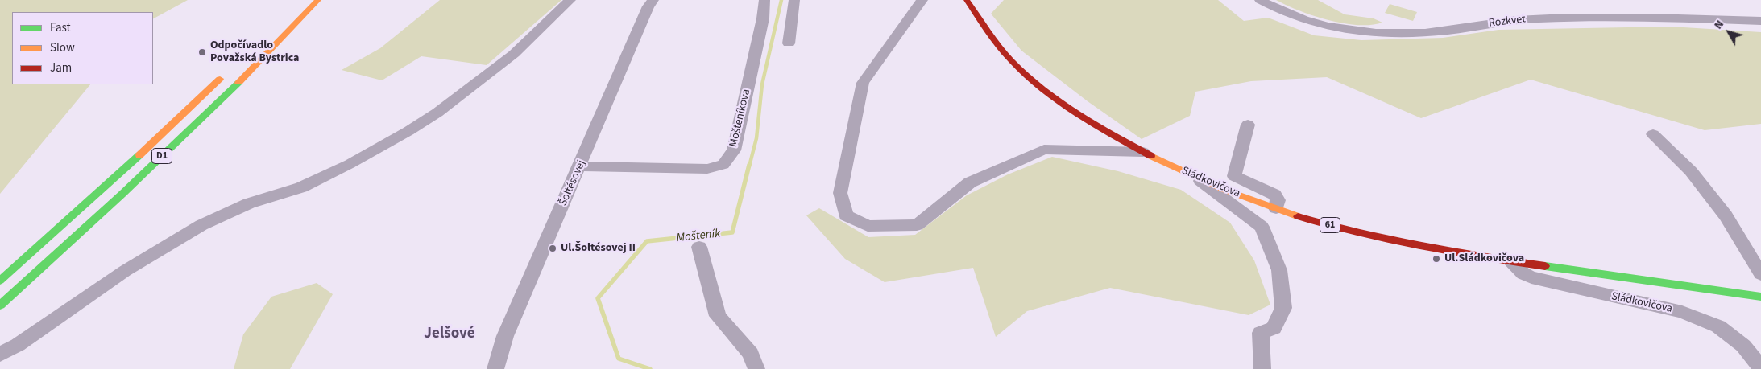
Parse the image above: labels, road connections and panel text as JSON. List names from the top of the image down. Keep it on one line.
{"streets":{"main road":["D1","Sládkovičova","61"],"street":["Rozkvet","Mošteníkova","Šoltésovej"]},"crossings":[["Mošteníkova","Šoltésovej"]],"districts":["Jelšové"],"water":["Mošteník"],"places":["Odpočívadlo Považská Bystrica","Ul.Šoltésovej II","Ul.Sládkovičova"],"legend":["Fast","Slow","Jam"],"north":"top left"}
